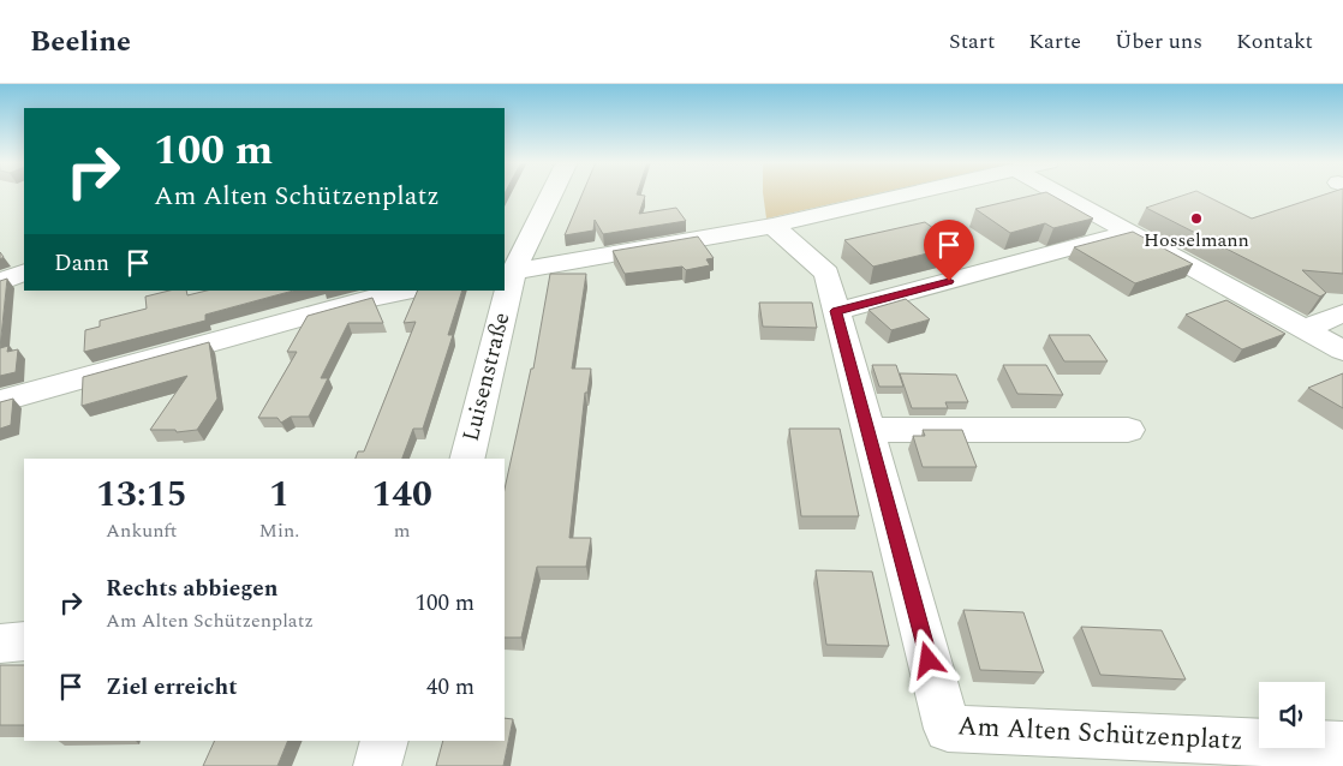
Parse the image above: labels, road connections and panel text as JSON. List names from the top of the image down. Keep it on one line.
{"streets":{"street":["Luisenstraße","Am Alten Schützenplatz"]},"places":["Hosselmann"],"page":{"header":"Beeline","nav":["Start","Karte","Über uns","Kontakt"],"turn":["100 m","Am Alten Schützenplatz"],"then":"Dann","eta":["13:15","Ankunft","1","Min.","140","m"],"list":[{"name":"Rechts abbiegen","note":"Am Alten Schützenplatz","value":"100 m"},{"name":"Ziel erreicht","value":"40 m"}]}}
